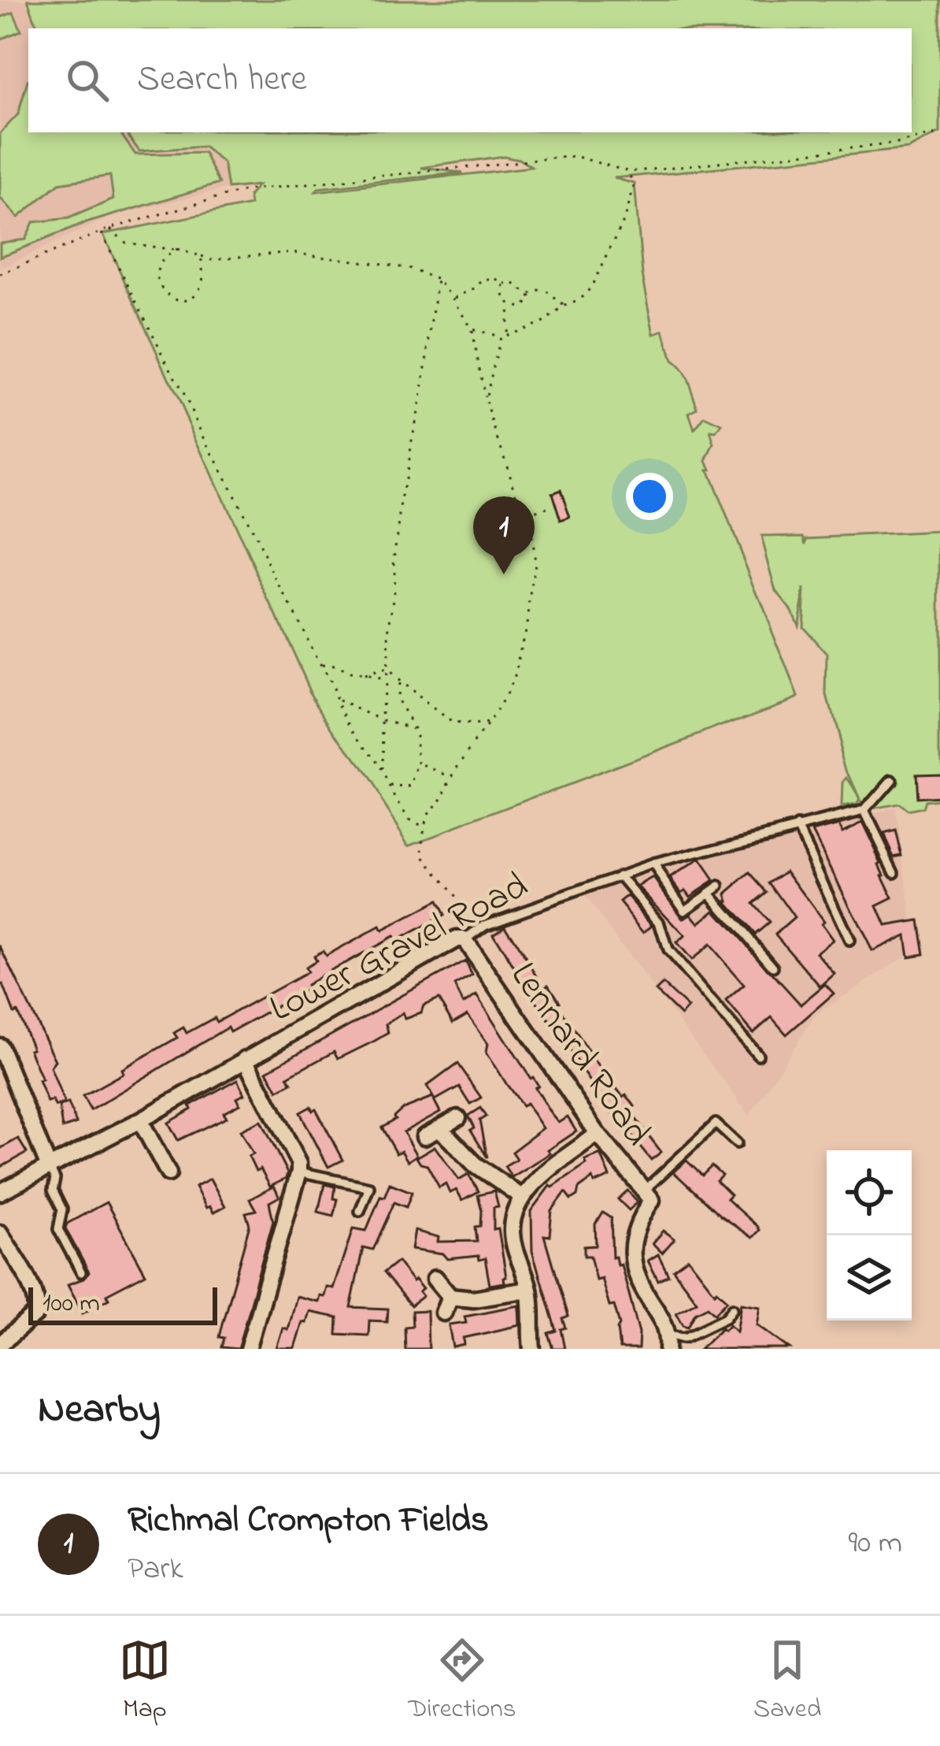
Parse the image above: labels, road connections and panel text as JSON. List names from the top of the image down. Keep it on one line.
{"streets":{"street":["Lower Gravel Road","Lennard Road"]},"crossings":[["Lower Gravel Road","Lennard Road"]],"scale_bar":"100 m","page":{"search":"Search here","pins":"1","scale":"100 m","heading":"Nearby","list":[{"mark":"1","name":"Richmal Crompton Fields","note":"Park","value":"90 m"}],"nav":["Map","Directions","Saved"]}}
